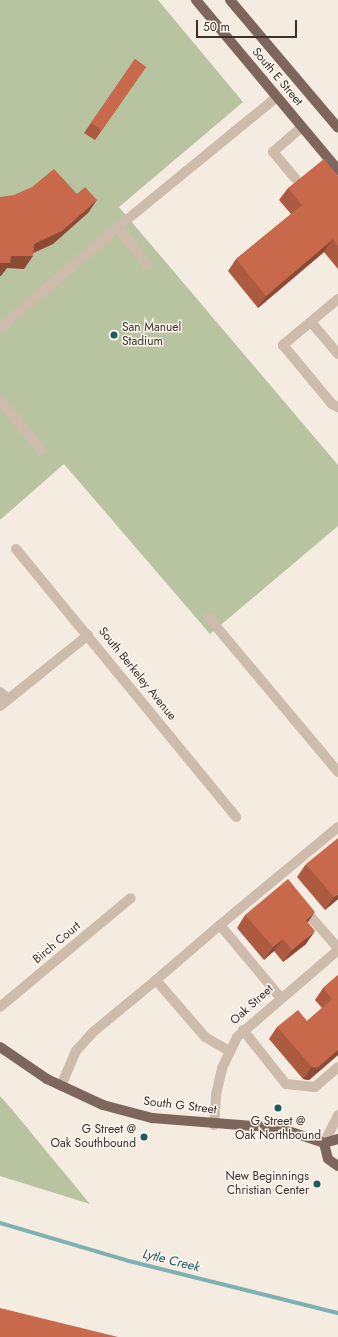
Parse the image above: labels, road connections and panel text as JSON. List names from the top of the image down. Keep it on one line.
{"streets":{"main road":["South E Street","South G Street"],"street":["South Berkeley Avenue","Birch Court","Oak Street"]},"crossings":[["Oak Street","South G Street"]],"water":["Lytle Creek"],"places":["San Manuel Stadium","G Street @ Oak Northbound","G Street @ Oak Southbound","New Beginnings Christian Center"],"scale_bar":"50 m"}
